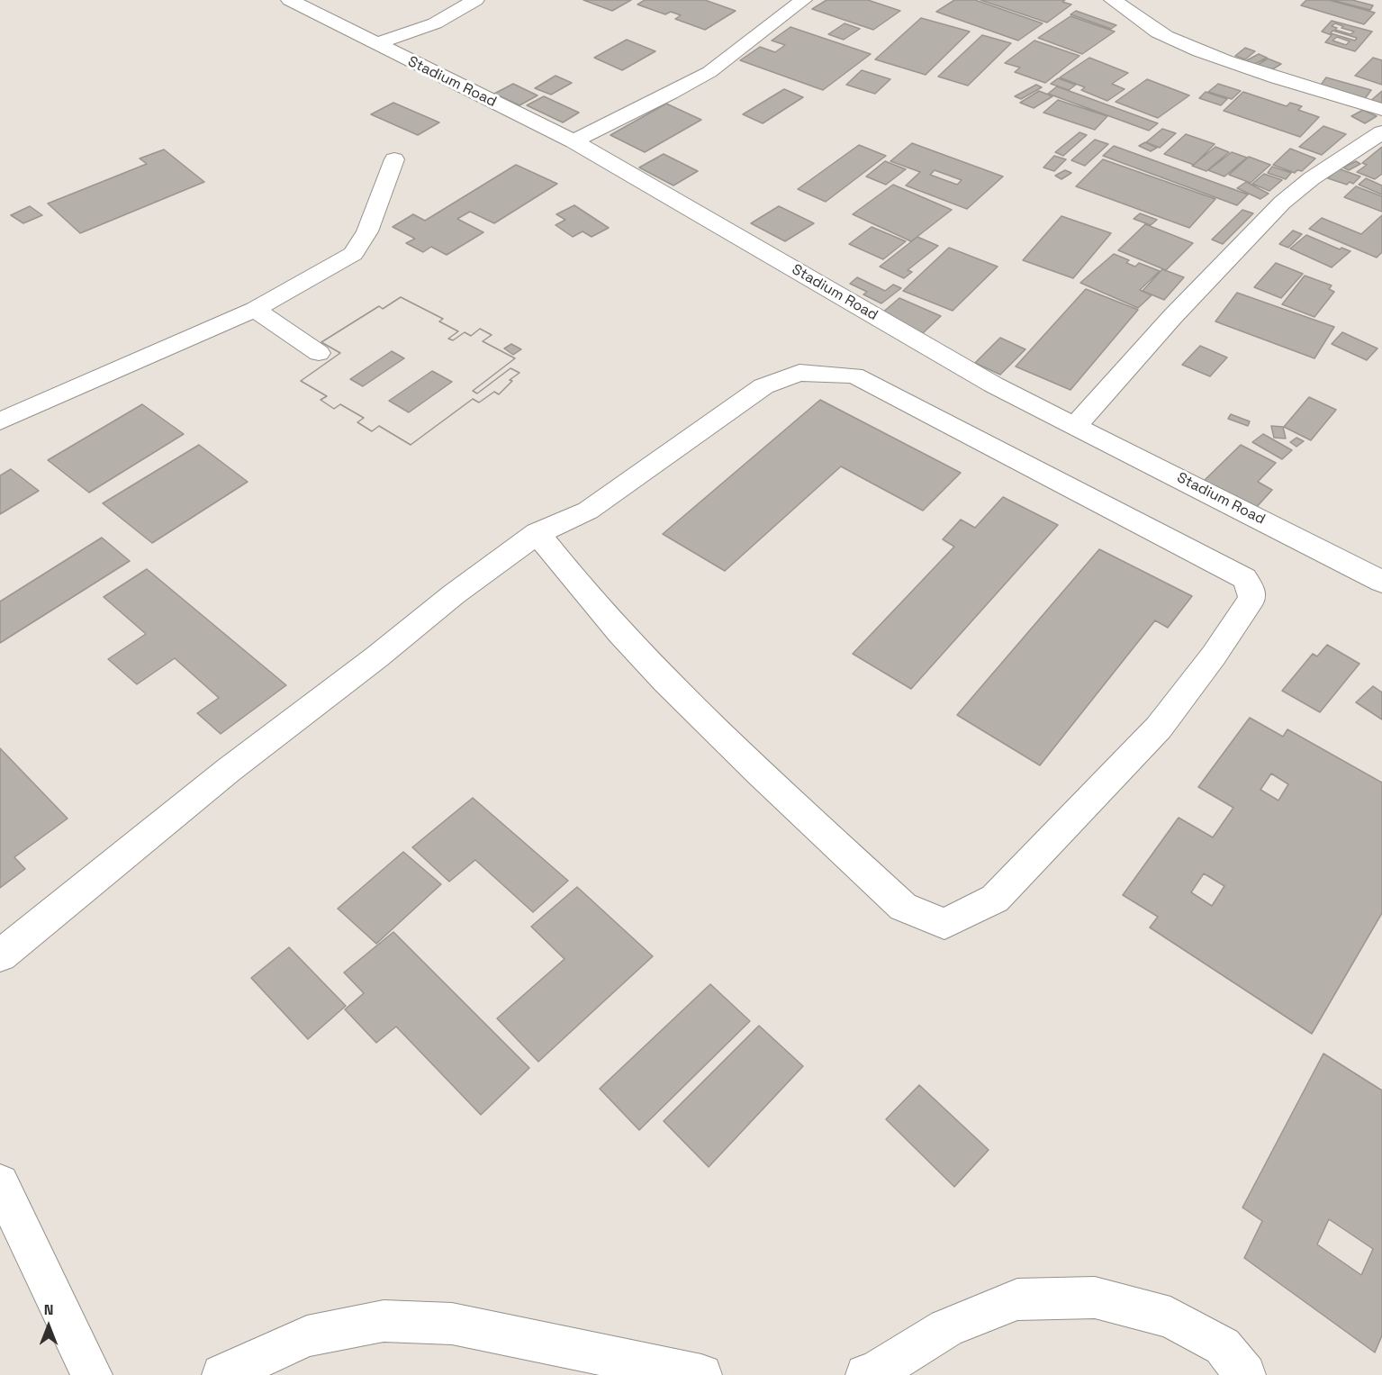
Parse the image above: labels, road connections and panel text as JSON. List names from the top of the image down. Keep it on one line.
{"streets":{"street":["Stadium Road"]},"north":"top"}
